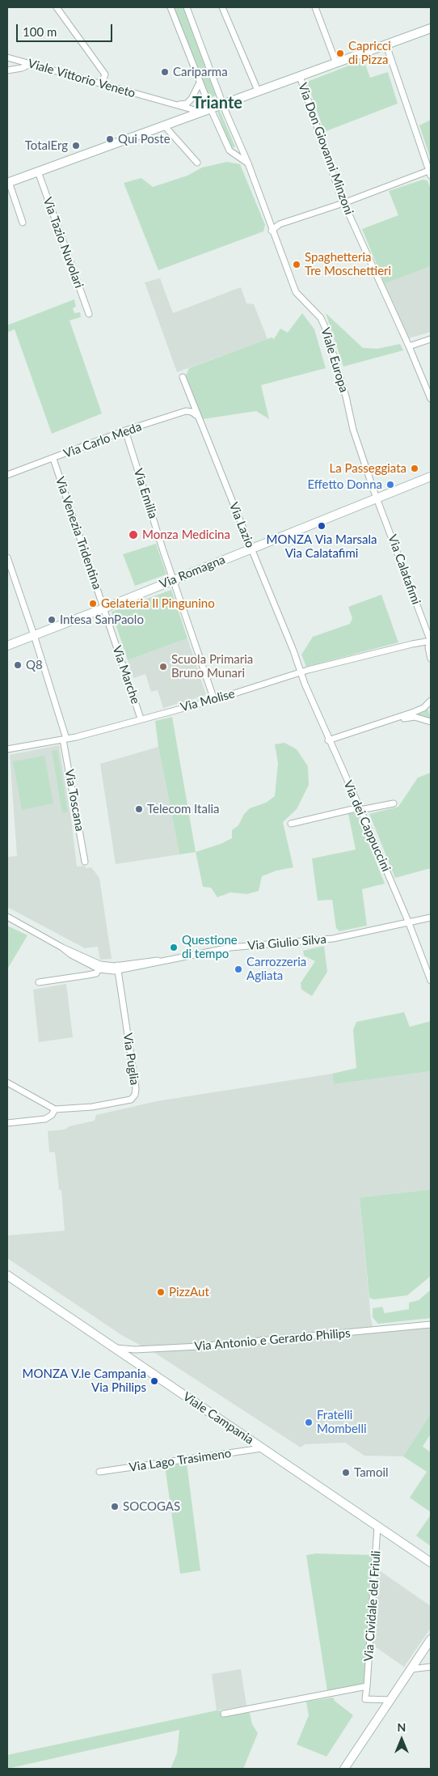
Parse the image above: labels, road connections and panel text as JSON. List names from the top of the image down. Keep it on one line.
{"streets":{"street":["Viale Vittorio Veneto","Via Don Giovanni Minzoni","Via Tazio Nuvolari","Viale Europa","Via Carlo Meda","Via Emilia","Via Lazio","Via Venezia Tridentina","Via Calatafimi","Via Romagna","Via Marche","Via Molise","Via Toscana","Via dei Cappuccini","Via Giulio Silva","Via Puglia","Via Antonio e Gerardo Philips","Viale Campania","Via Lago Trasimeno","Via Cividale del Friuli"]},"crossings":[["Viale Europa","Via Calatafimi"],["Viale Europa","Via Romagna"],["Via Carlo Meda","Via Emilia"],["Via Carlo Meda","Via Lazio"],["Via Carlo Meda","Via Venezia Tridentina"],["Via Emilia","Via Romagna"],["Via Emilia","Via Molise"],["Via Lazio","Via Romagna"],["Via Lazio","Via Molise"],["Via Lazio","Via dei Cappuccini"],["Via Venezia Tridentina","Via Romagna"],["Via Venezia Tridentina","Via Marche"],["Via Calatafimi","Via Romagna"],["Via Calatafimi","Via Molise"],["Via Romagna","Via Marche"],["Via Romagna","Via Toscana"],["Via Marche","Via Molise"],["Via Molise","Via Toscana"],["Via Molise","Via dei Cappuccini"],["Via dei Cappuccini","Via Giulio Silva"],["Via Giulio Silva","Via Puglia"],["Via Antonio e Gerardo Philips","Viale Campania"],["Viale Campania","Via Lago Trasimeno"],["Viale Campania","Via Cividale del Friuli"]],"districts":["Triante"],"places":["Capricci di Pizza","Cariparma","Qui Poste","TotalErg","Spaghetteria Tre Moschettieri","La Passeggiata","Effetto Donna","MONZA Via Marsala Via Calatafimi","Monza Medicina","Gelateria Il Pingunino","Intesa SanPaolo","Q8","Scuola Primaria Bruno Munari","Telecom Italia","Questione di tempo","Carrozzeria Agliata","PizzAut","MONZA V.le Campania Via Philips","Fratelli Mombelli","Tamoil","SOCOGAS"],"scale_bar":"100 m","north":"top"}
